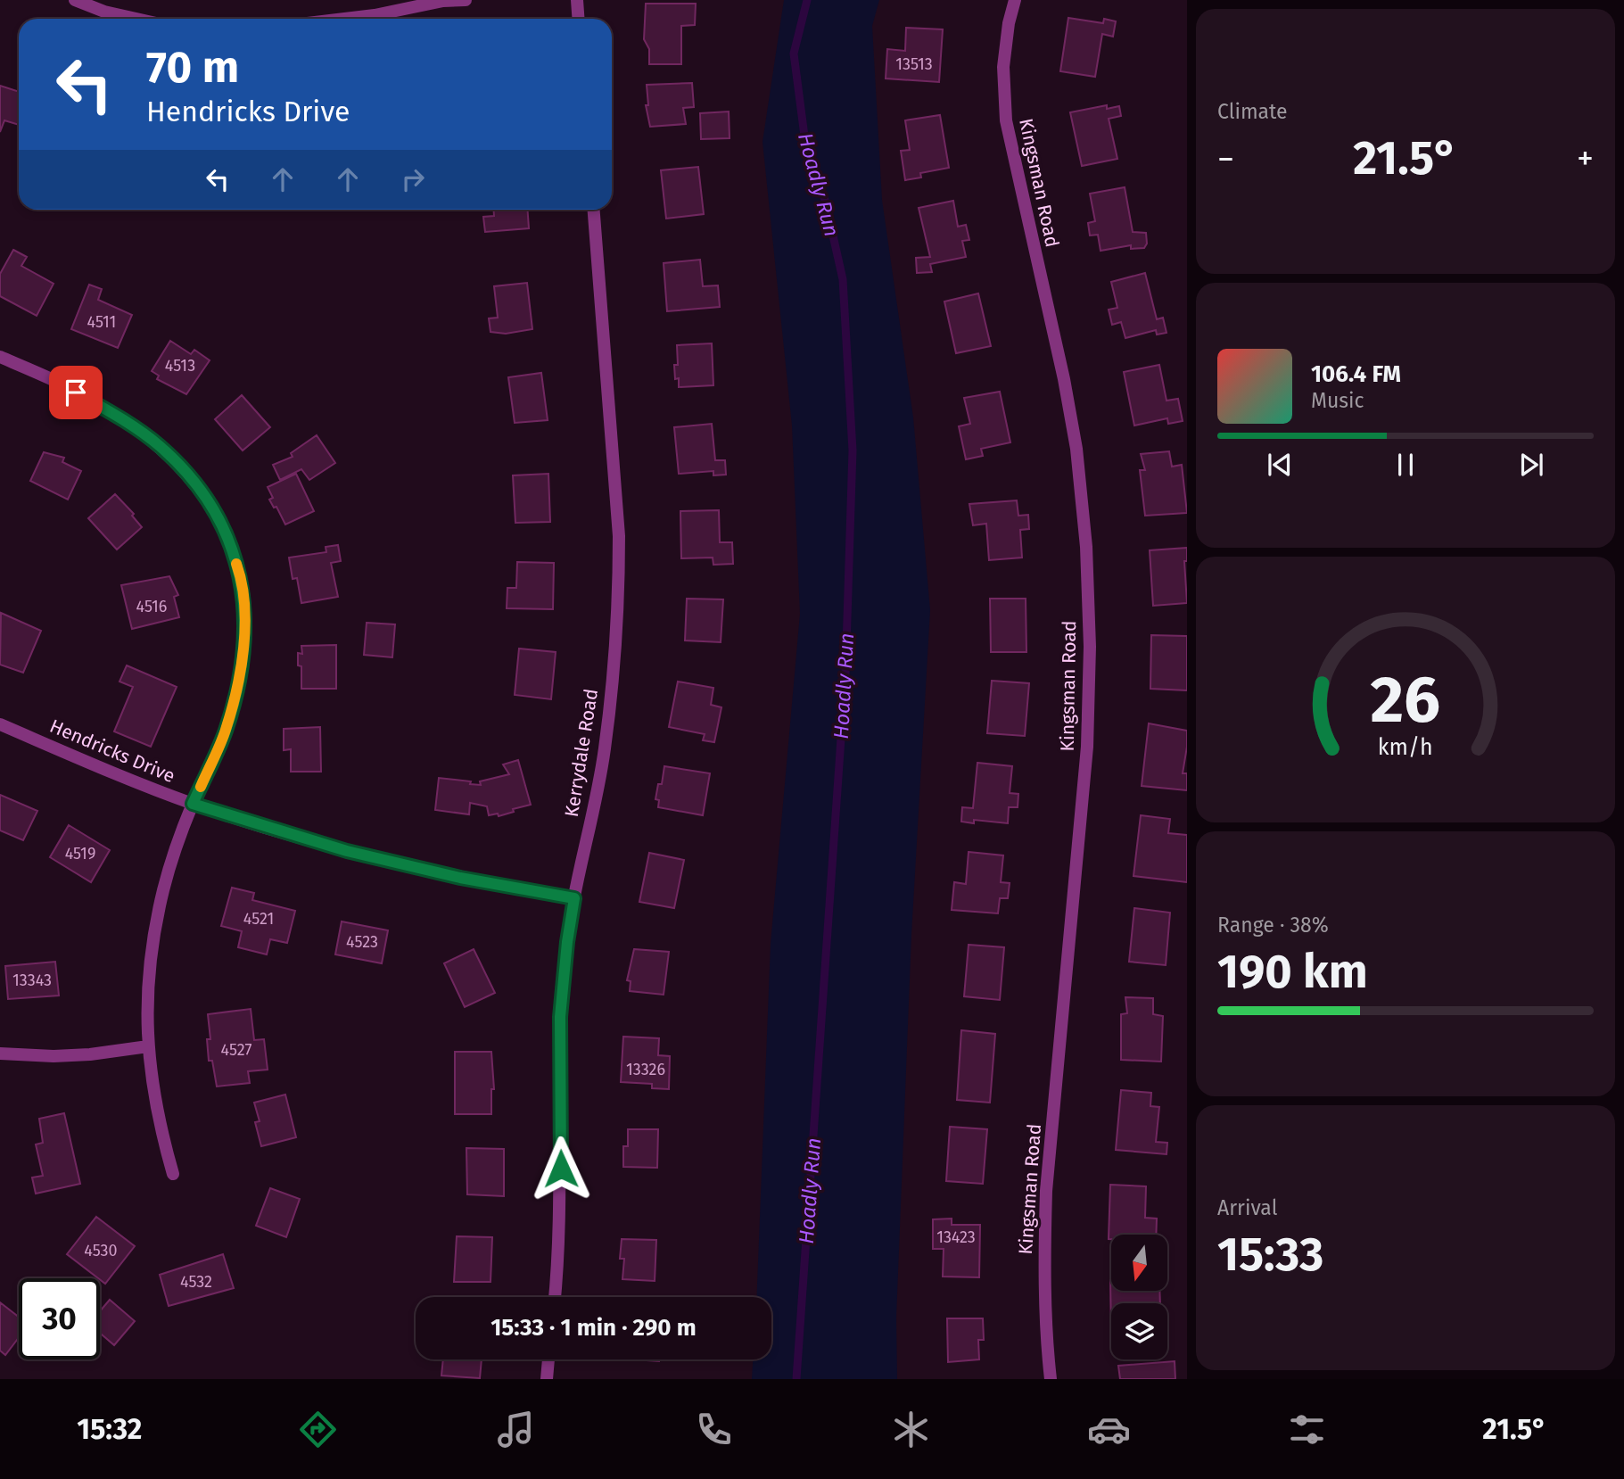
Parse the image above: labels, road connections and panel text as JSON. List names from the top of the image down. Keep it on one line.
{"streets":{"street":["Kingsman Road","Hendricks Drive","Kerrydale Road"]},"crossings":[["Hendricks Drive","Kerrydale Road"]],"water":["Hoadly Run"],"house_numbers":["13513","4511","4513","4516","4519","4521","4523","13343","4527","13326","13423","4530","4532"],"north":"bottom","page":{"tile":["Climate",["Range · 38%","190 km"],["Arrival","15:33"]],"turn":["70 m","Hendricks Drive"],"heat":["−","21.5°","+"],"song":["106.4 FM","Music"],"limit":"30","trip":"15:33 · 1 min · 290 m","tabs":["15:32","21.5°"],"gauge":["26","km/h"]}}
